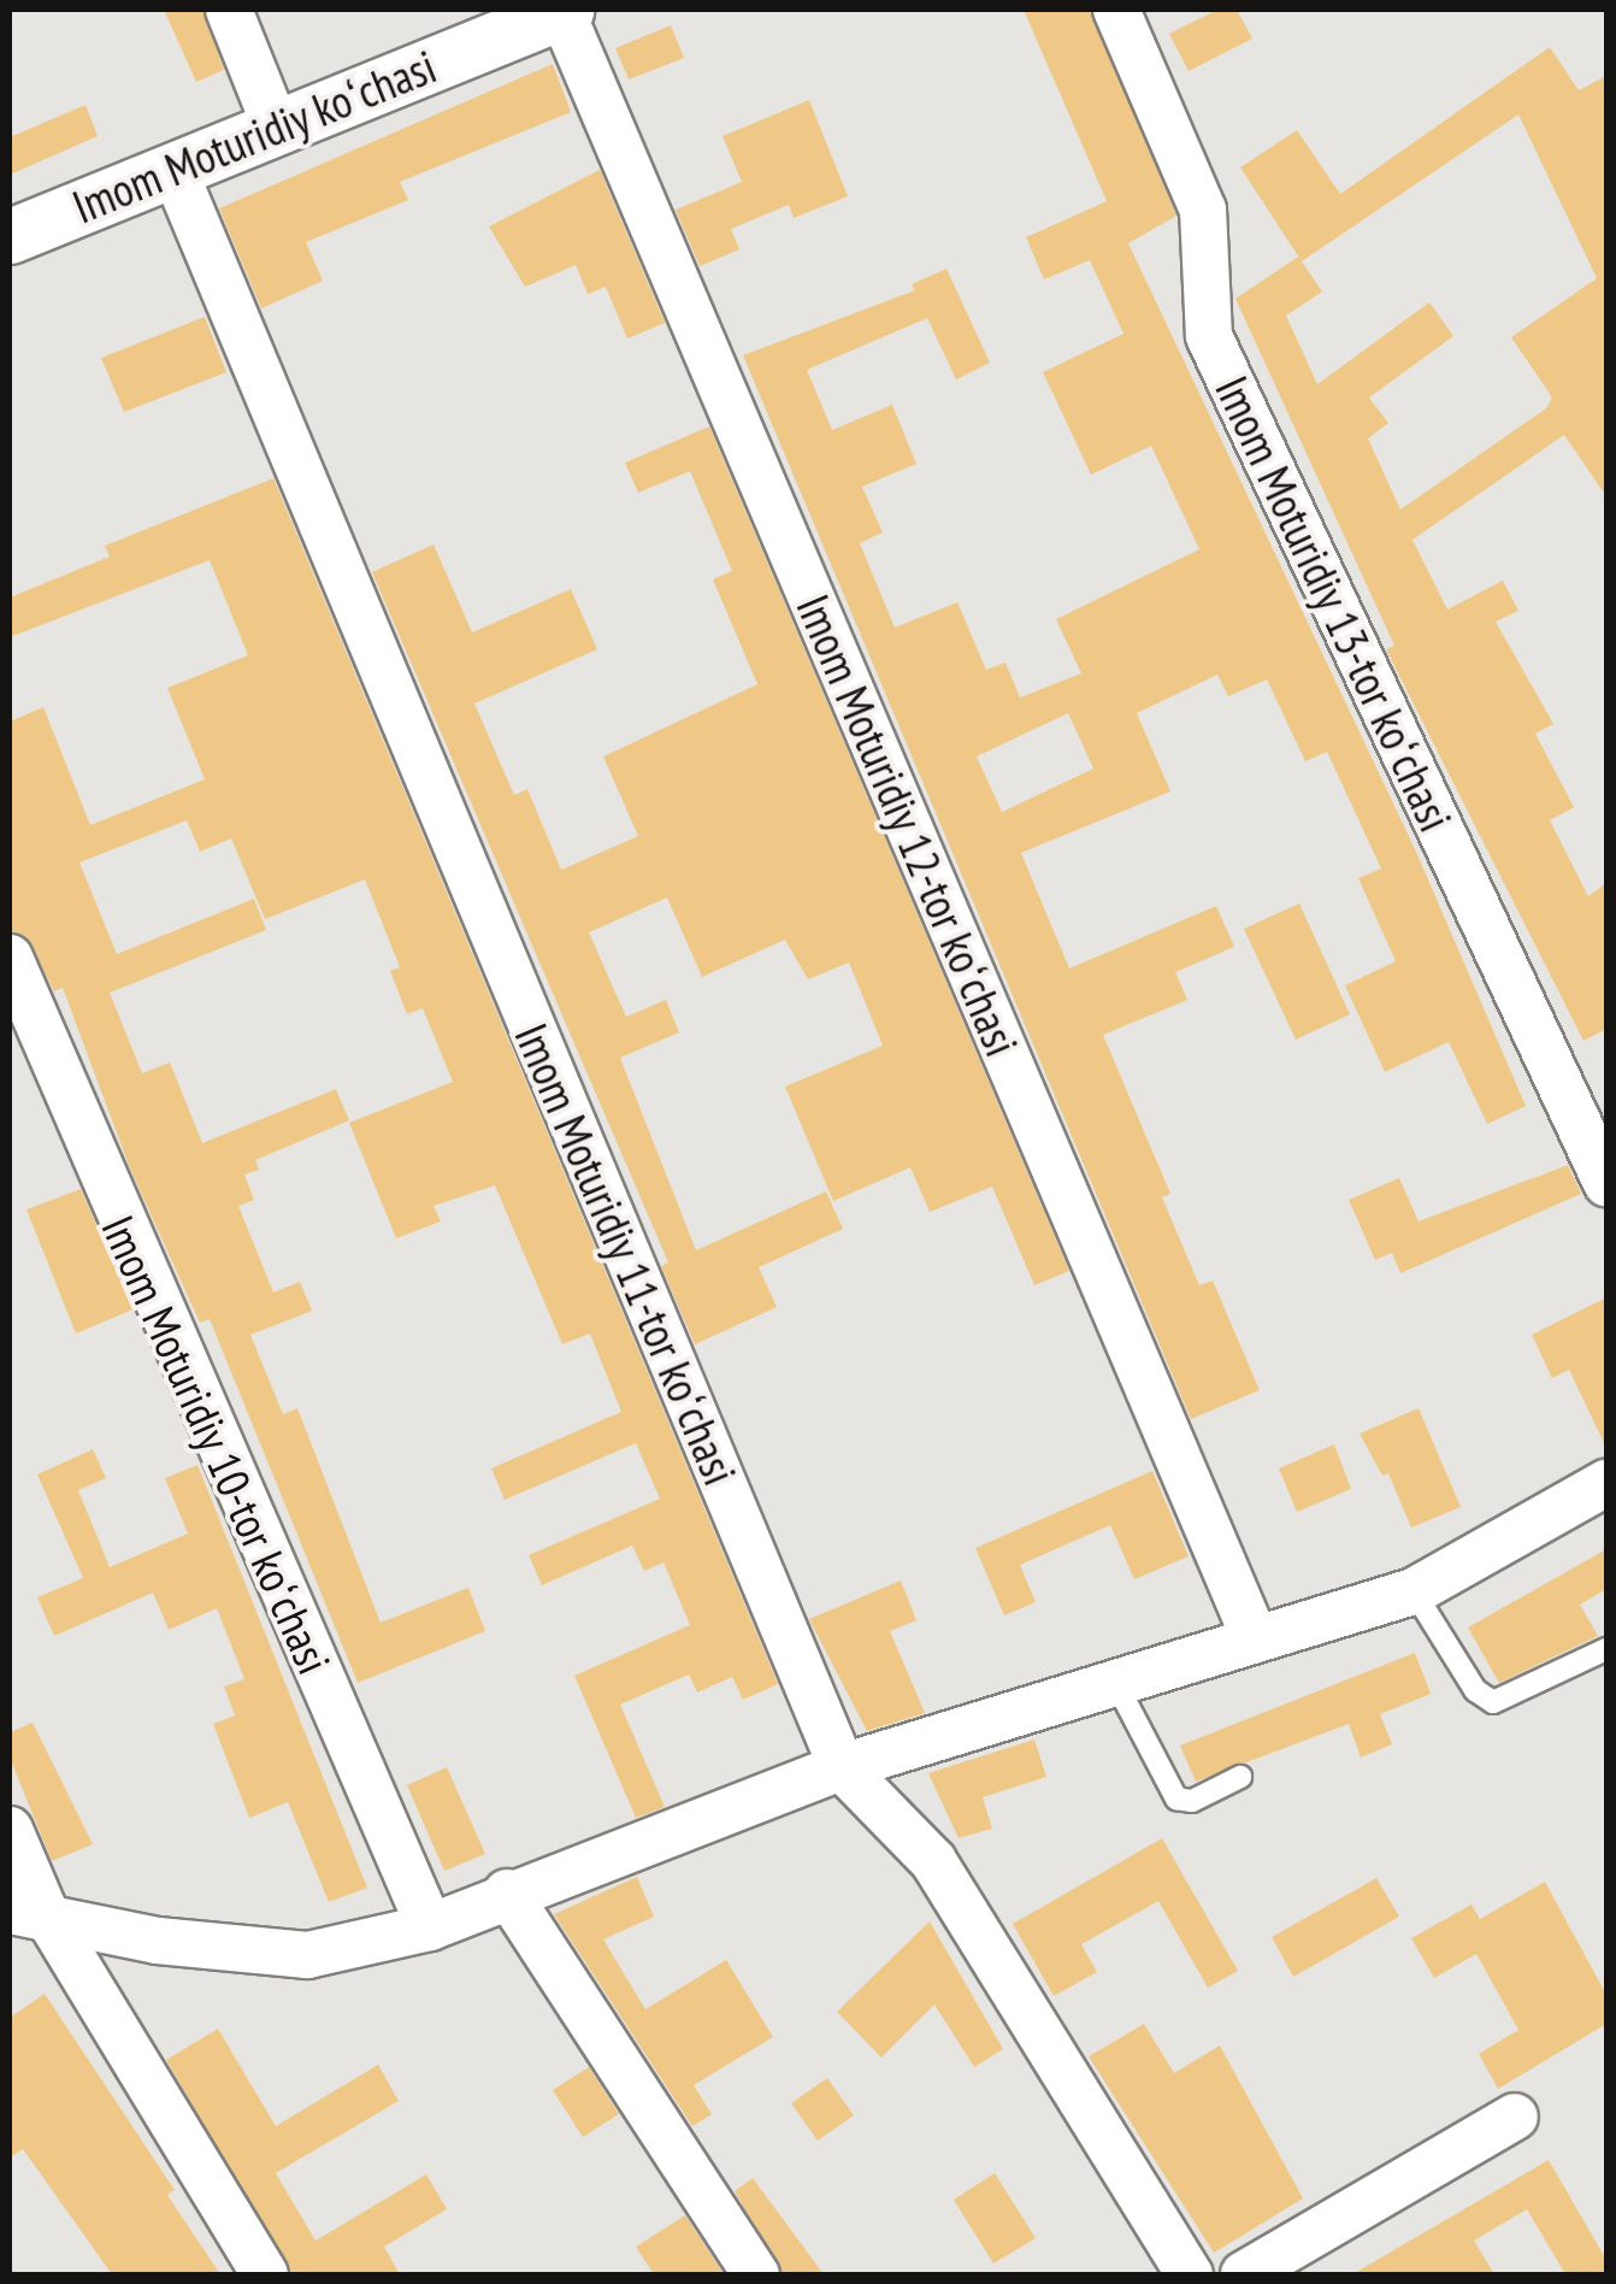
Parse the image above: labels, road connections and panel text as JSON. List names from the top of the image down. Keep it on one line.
{"streets":{"street":["Imom Moturidiy koʻchasi","Imom Moturidiy 13-tor koʻchasi","Imom Moturidiy 12-tor koʻchasi","Imom Moturidiy 11-tor koʻchasi","Imom Moturidiy 10-tor koʻchasi"]},"crossings":[["Imom Moturidiy koʻchasi","Imom Moturidiy 12-tor koʻchasi"],["Imom Moturidiy koʻchasi","Imom Moturidiy 11-tor koʻchasi"]]}
